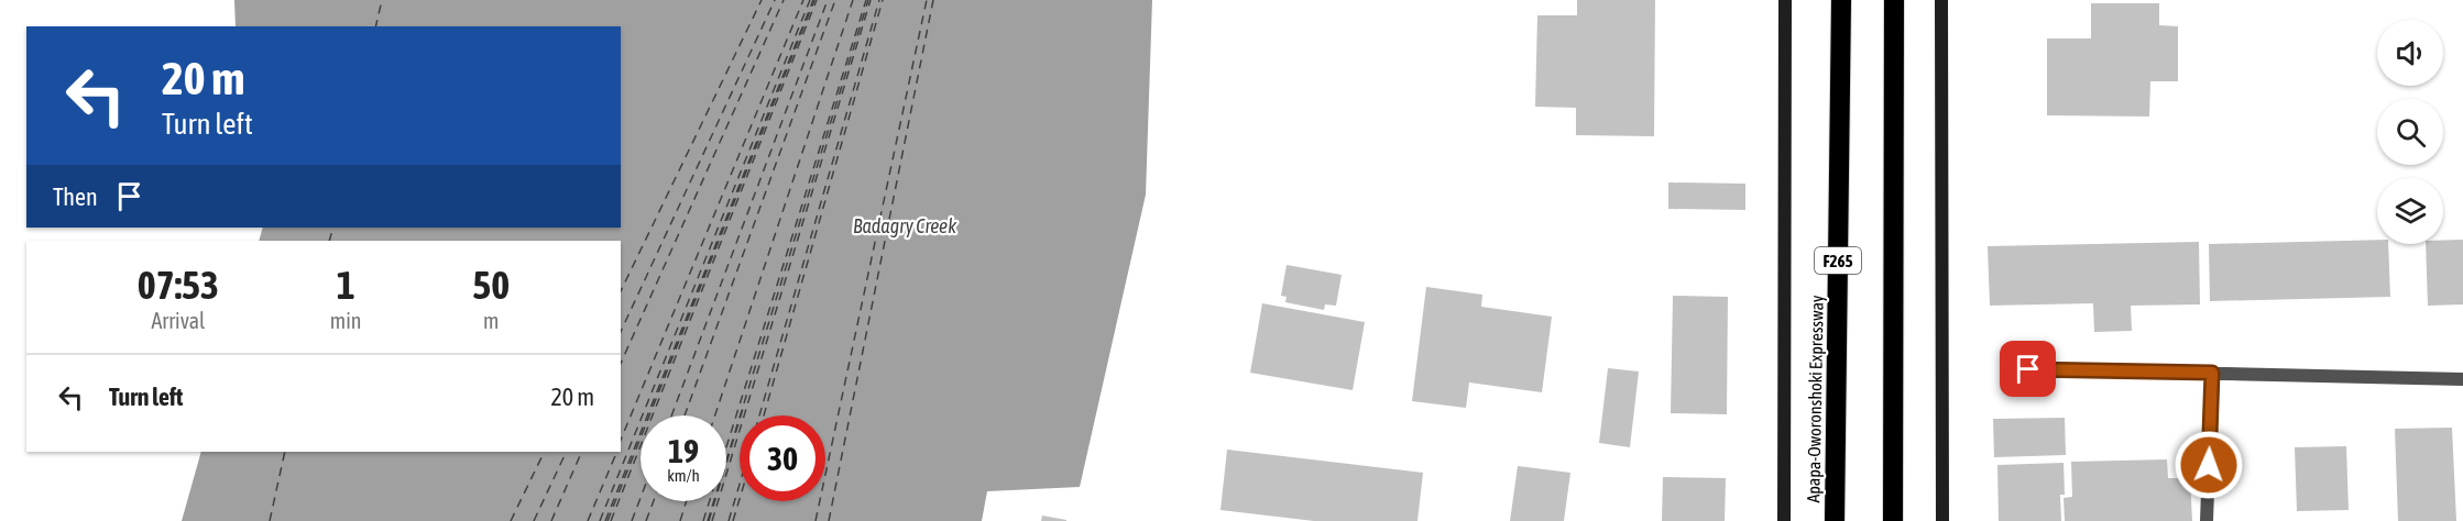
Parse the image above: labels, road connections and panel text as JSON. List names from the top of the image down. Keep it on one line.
{"streets":{"highway":["F265","Apapa-Oworonshoki Expressway"]},"water":["Badagry Creek"],"page":{"turn":["20 m","Turn left"],"then":"Then","eta":["07:53","Arrival","1","min","50","m"],"list":[{"name":"Turn left","value":"20 m"}],"speed":"19 km/h","limit":"30"}}
